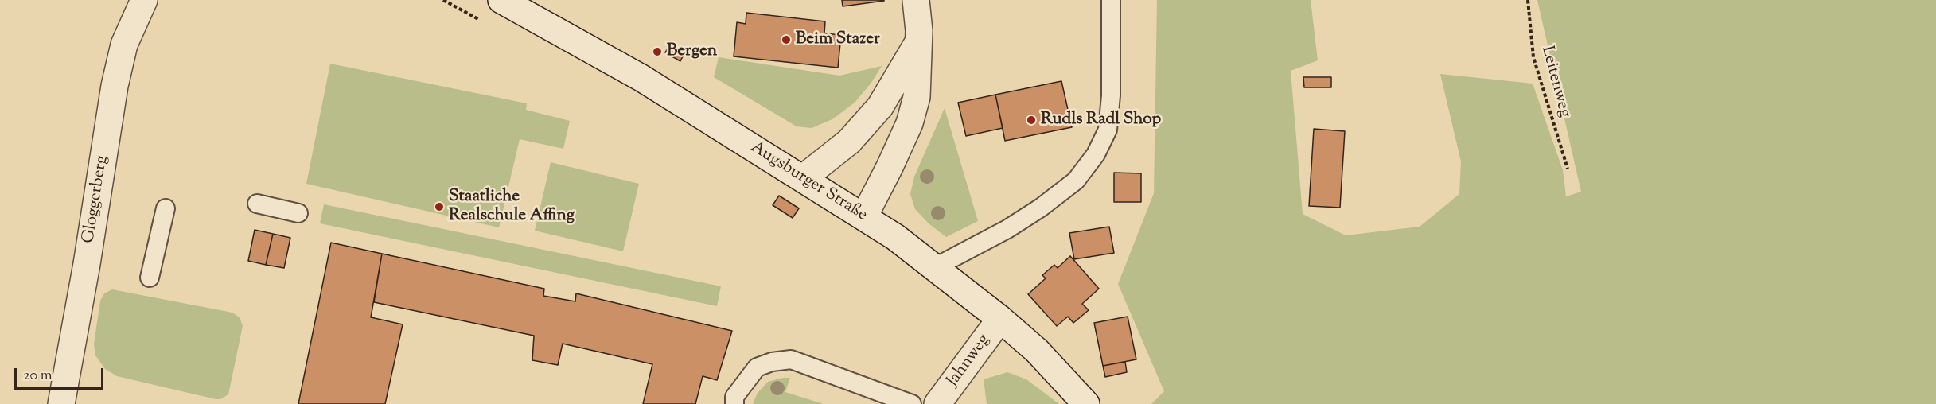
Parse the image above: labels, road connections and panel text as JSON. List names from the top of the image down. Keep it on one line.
{"streets":{"street":["Augsburger Straße","Gloggerberg","Jahnweg"],"path":["Leitenweg"]},"crossings":[["Augsburger Straße","Jahnweg"]],"places":["Beim Stazer","Bergen","Rudls Radl Shop","Staatliche Realschule Affing"],"scale_bar":"20 m"}
